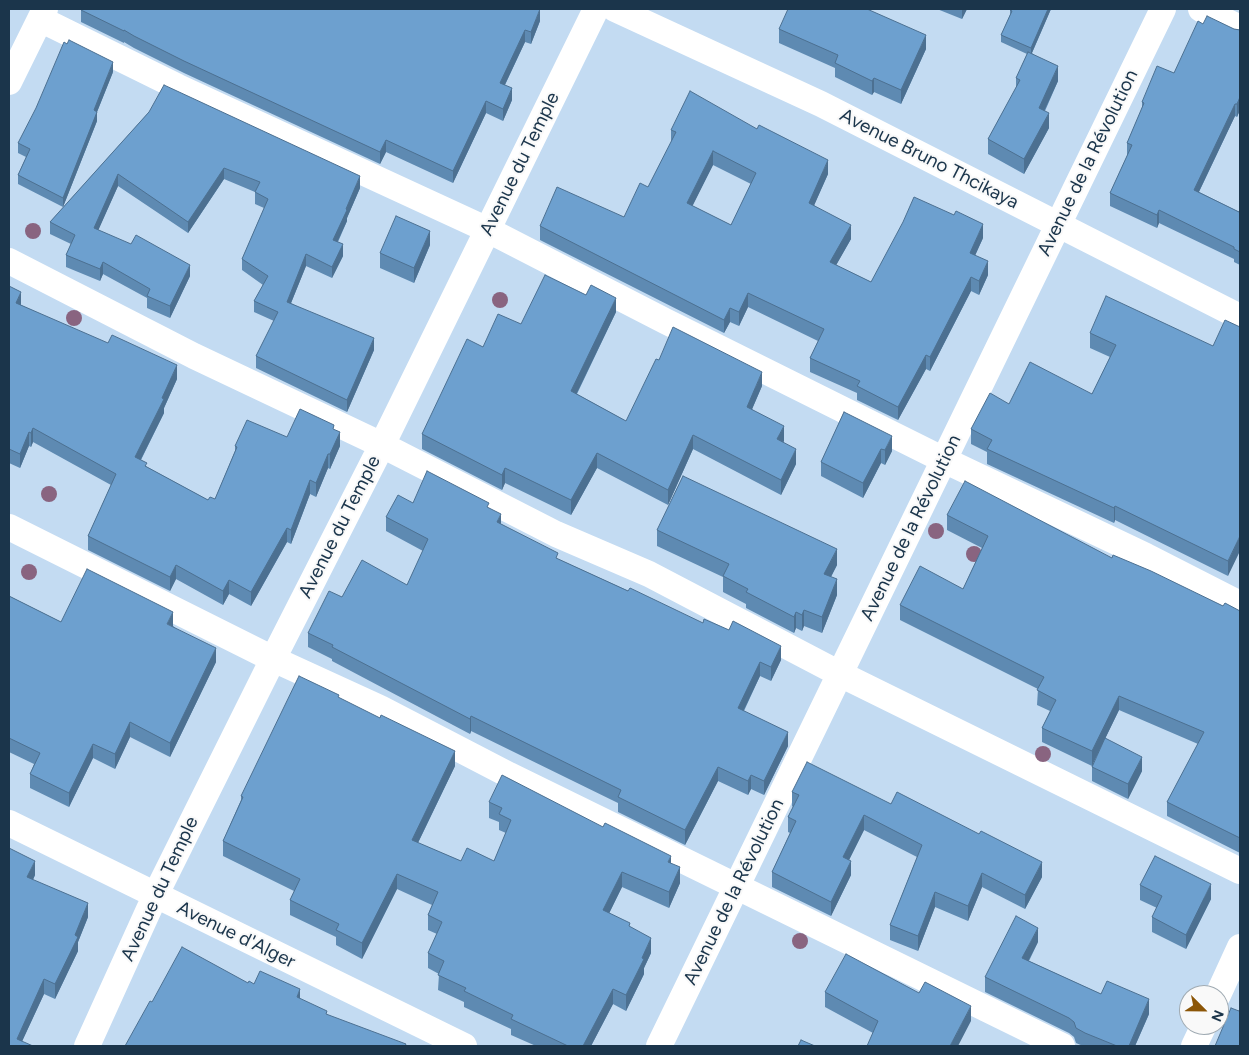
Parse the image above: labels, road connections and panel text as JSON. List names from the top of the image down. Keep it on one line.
{"streets":{"street":["Avenue Bruno Thcikaya","Avenue de la Révolution","Avenue du Temple","Avenue d'Alger"]},"crossings":[["Avenue Bruno Thcikaya","Avenue de la Révolution"],["Avenue du Temple","Avenue d'Alger"]],"north":"bottom right"}
